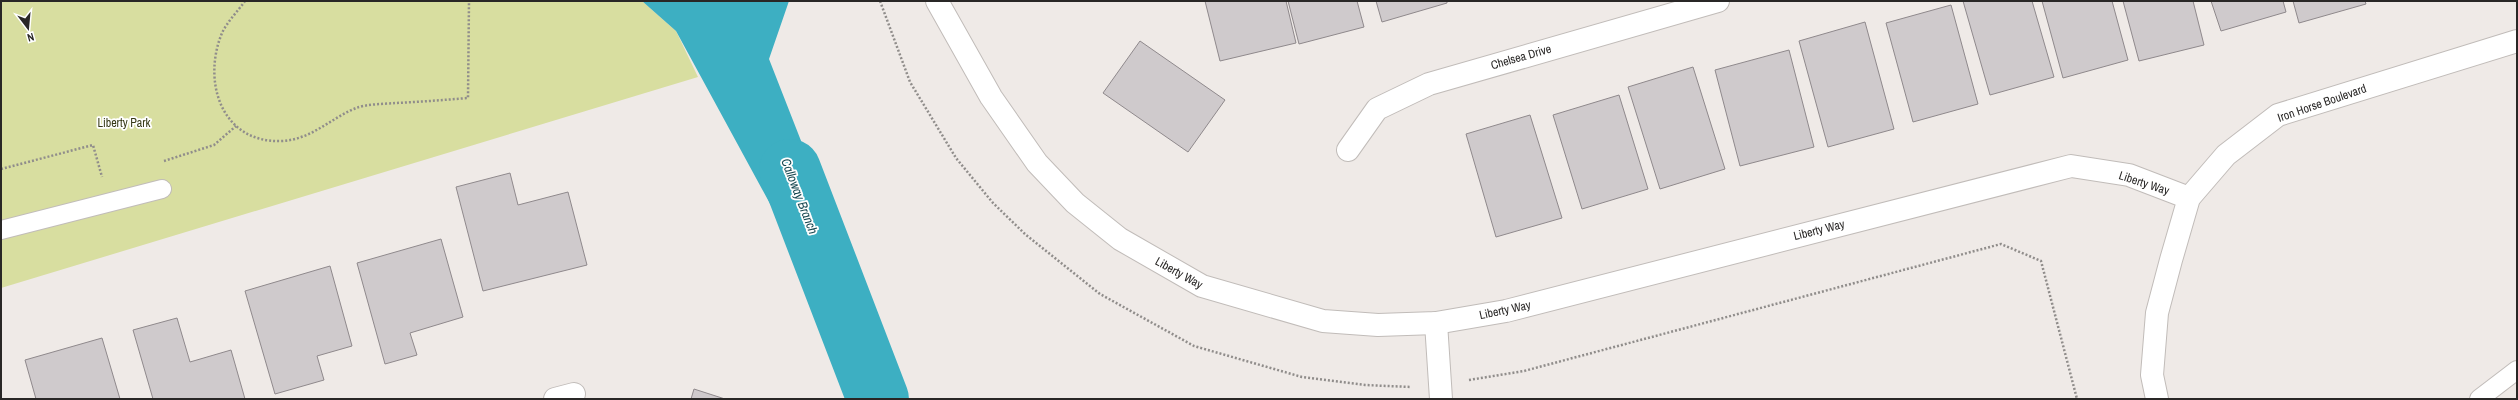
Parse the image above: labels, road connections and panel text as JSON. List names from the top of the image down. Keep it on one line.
{"streets":{"street":["Chelsea Drive","Iron Horse Boulevard","Liberty Way"]},"crossings":[["Iron Horse Boulevard","Liberty Way"]],"water":["Calloway Branch"],"parks":["Liberty Park"],"north":"bottom"}
